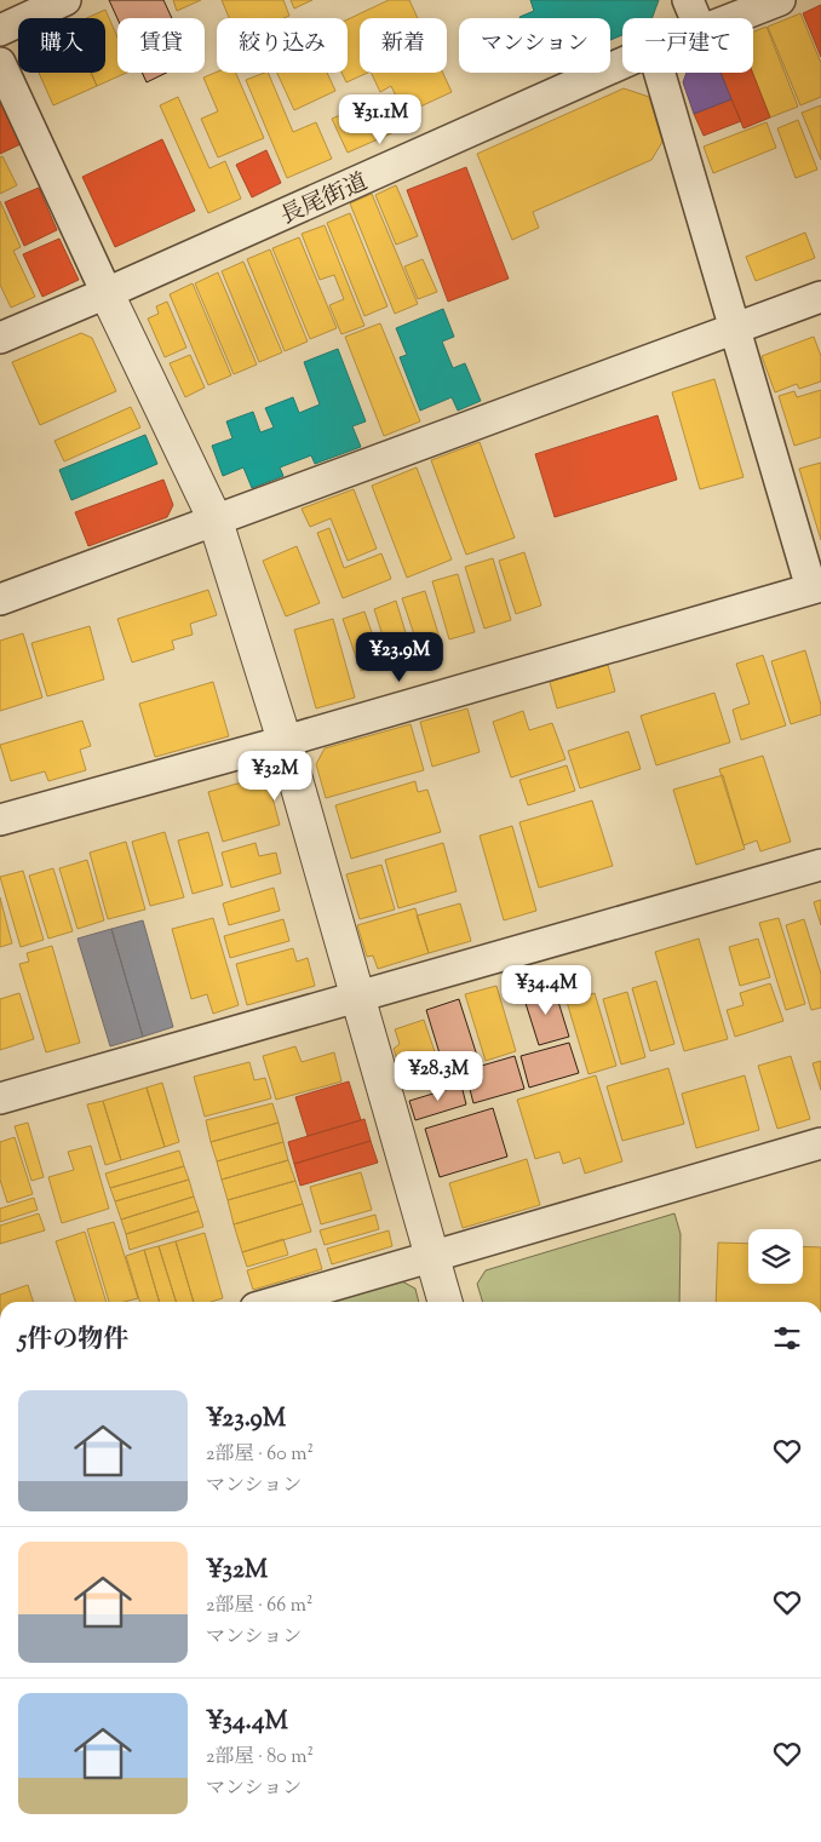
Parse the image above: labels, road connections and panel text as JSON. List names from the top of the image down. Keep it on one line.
{"streets":{"street":["長尾街道"]},"page":{"chip":["購入","賃貸","絞り込み","新着","マンション","一戸建て"],"price":["¥31.1M","¥23.9M","¥32M","¥34.4M","¥28.3M"],"heading":"5件の物件","list":[{"name":"¥23.9M","note":"2部屋 · 60 m² · マンション"},{"name":"¥32M","note":"2部屋 · 66 m² · マンション"},{"name":"¥34.4M","note":"2部屋 · 80 m² · マンション"}]}}
